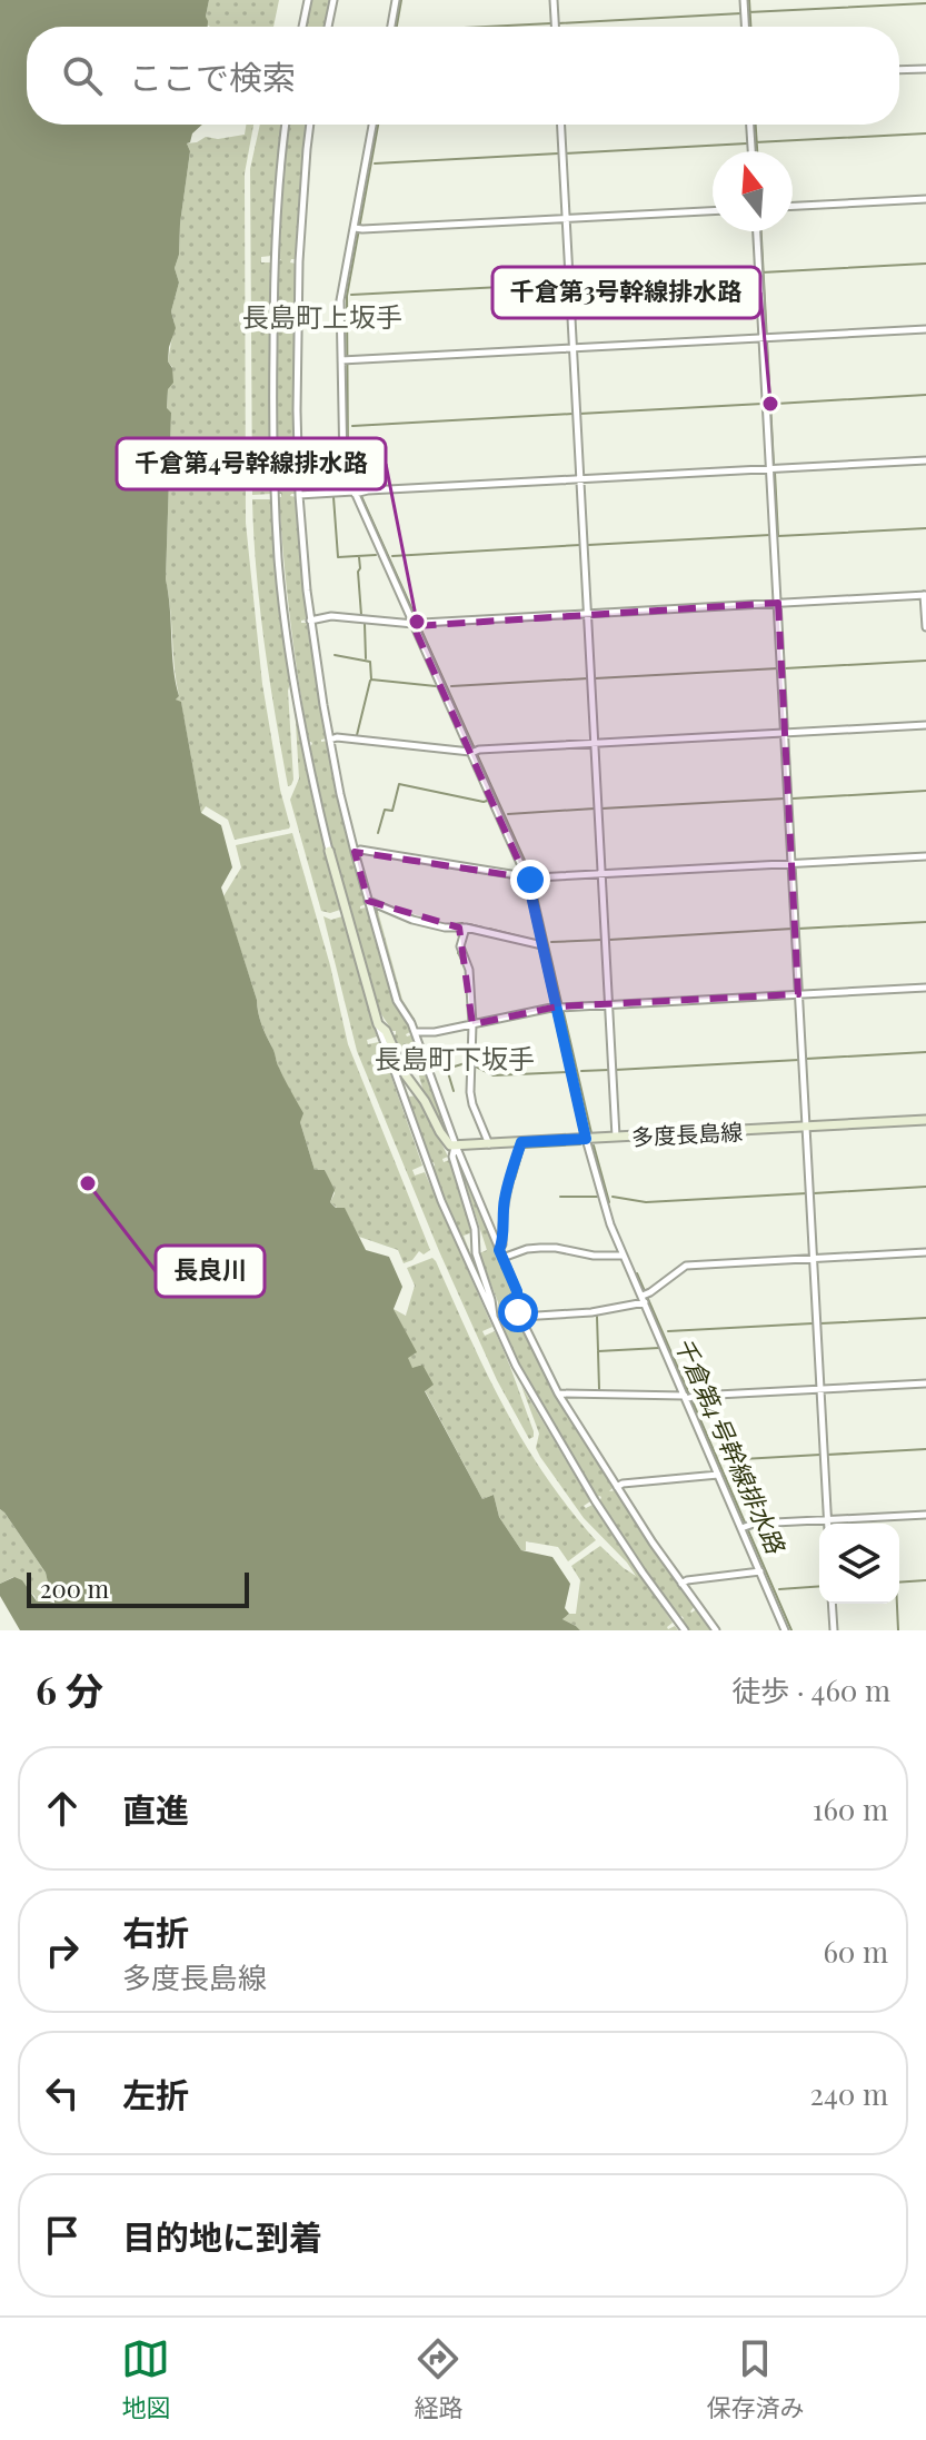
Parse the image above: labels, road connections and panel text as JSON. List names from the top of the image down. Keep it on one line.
{"streets":{"main road":["多度長島線"]},"districts":["長島町上坂手","長島町下坂手"],"water":["千倉第4号幹線排水路"],"places":["千倉第3号幹線排水路","千倉第4号幹線排水路","長良川"],"scale_bar":"200 m","north":"top","page":{"search":"ここで検索","scale":"200 m","heading":["6 分","徒歩 · 460 m"],"list":[["直進","160 m"],["右折","多度長島線","60 m"],["左折","240 m"],"目的地に到着"],"nav":["地図","経路","保存済み"]}}
